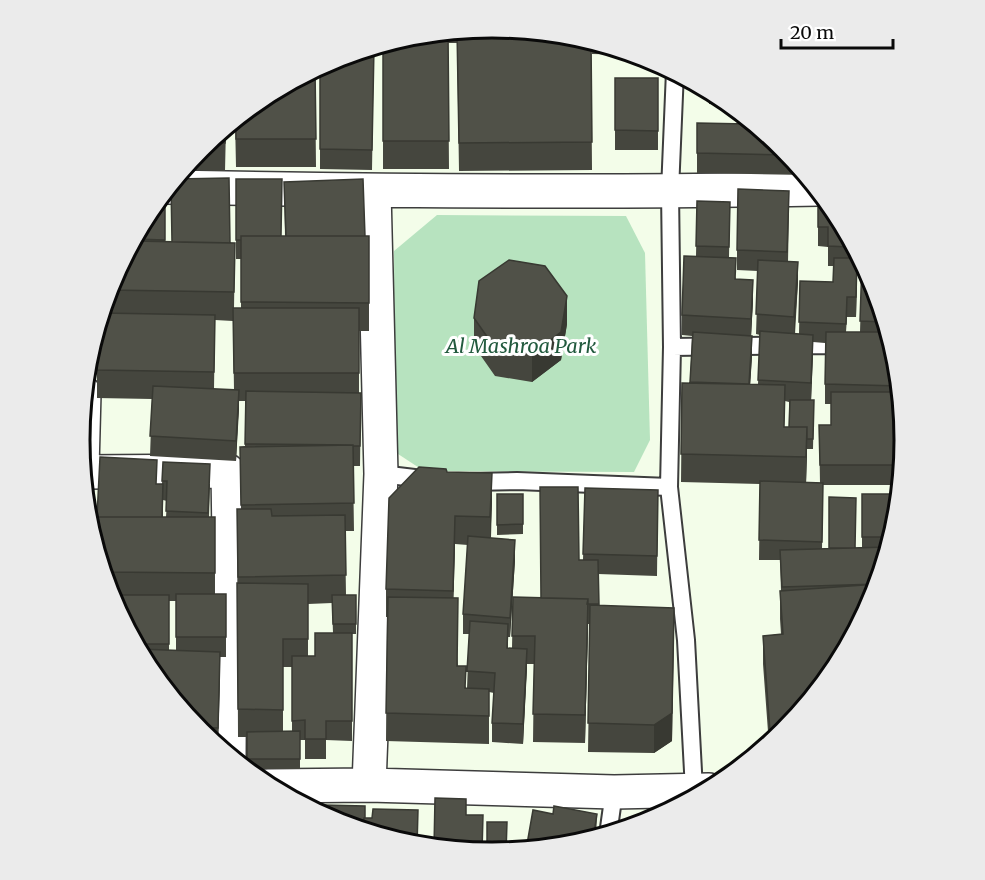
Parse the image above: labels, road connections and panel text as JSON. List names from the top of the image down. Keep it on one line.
{"parks":["Al Mashroa Park"],"scale_bar":"20 m"}
